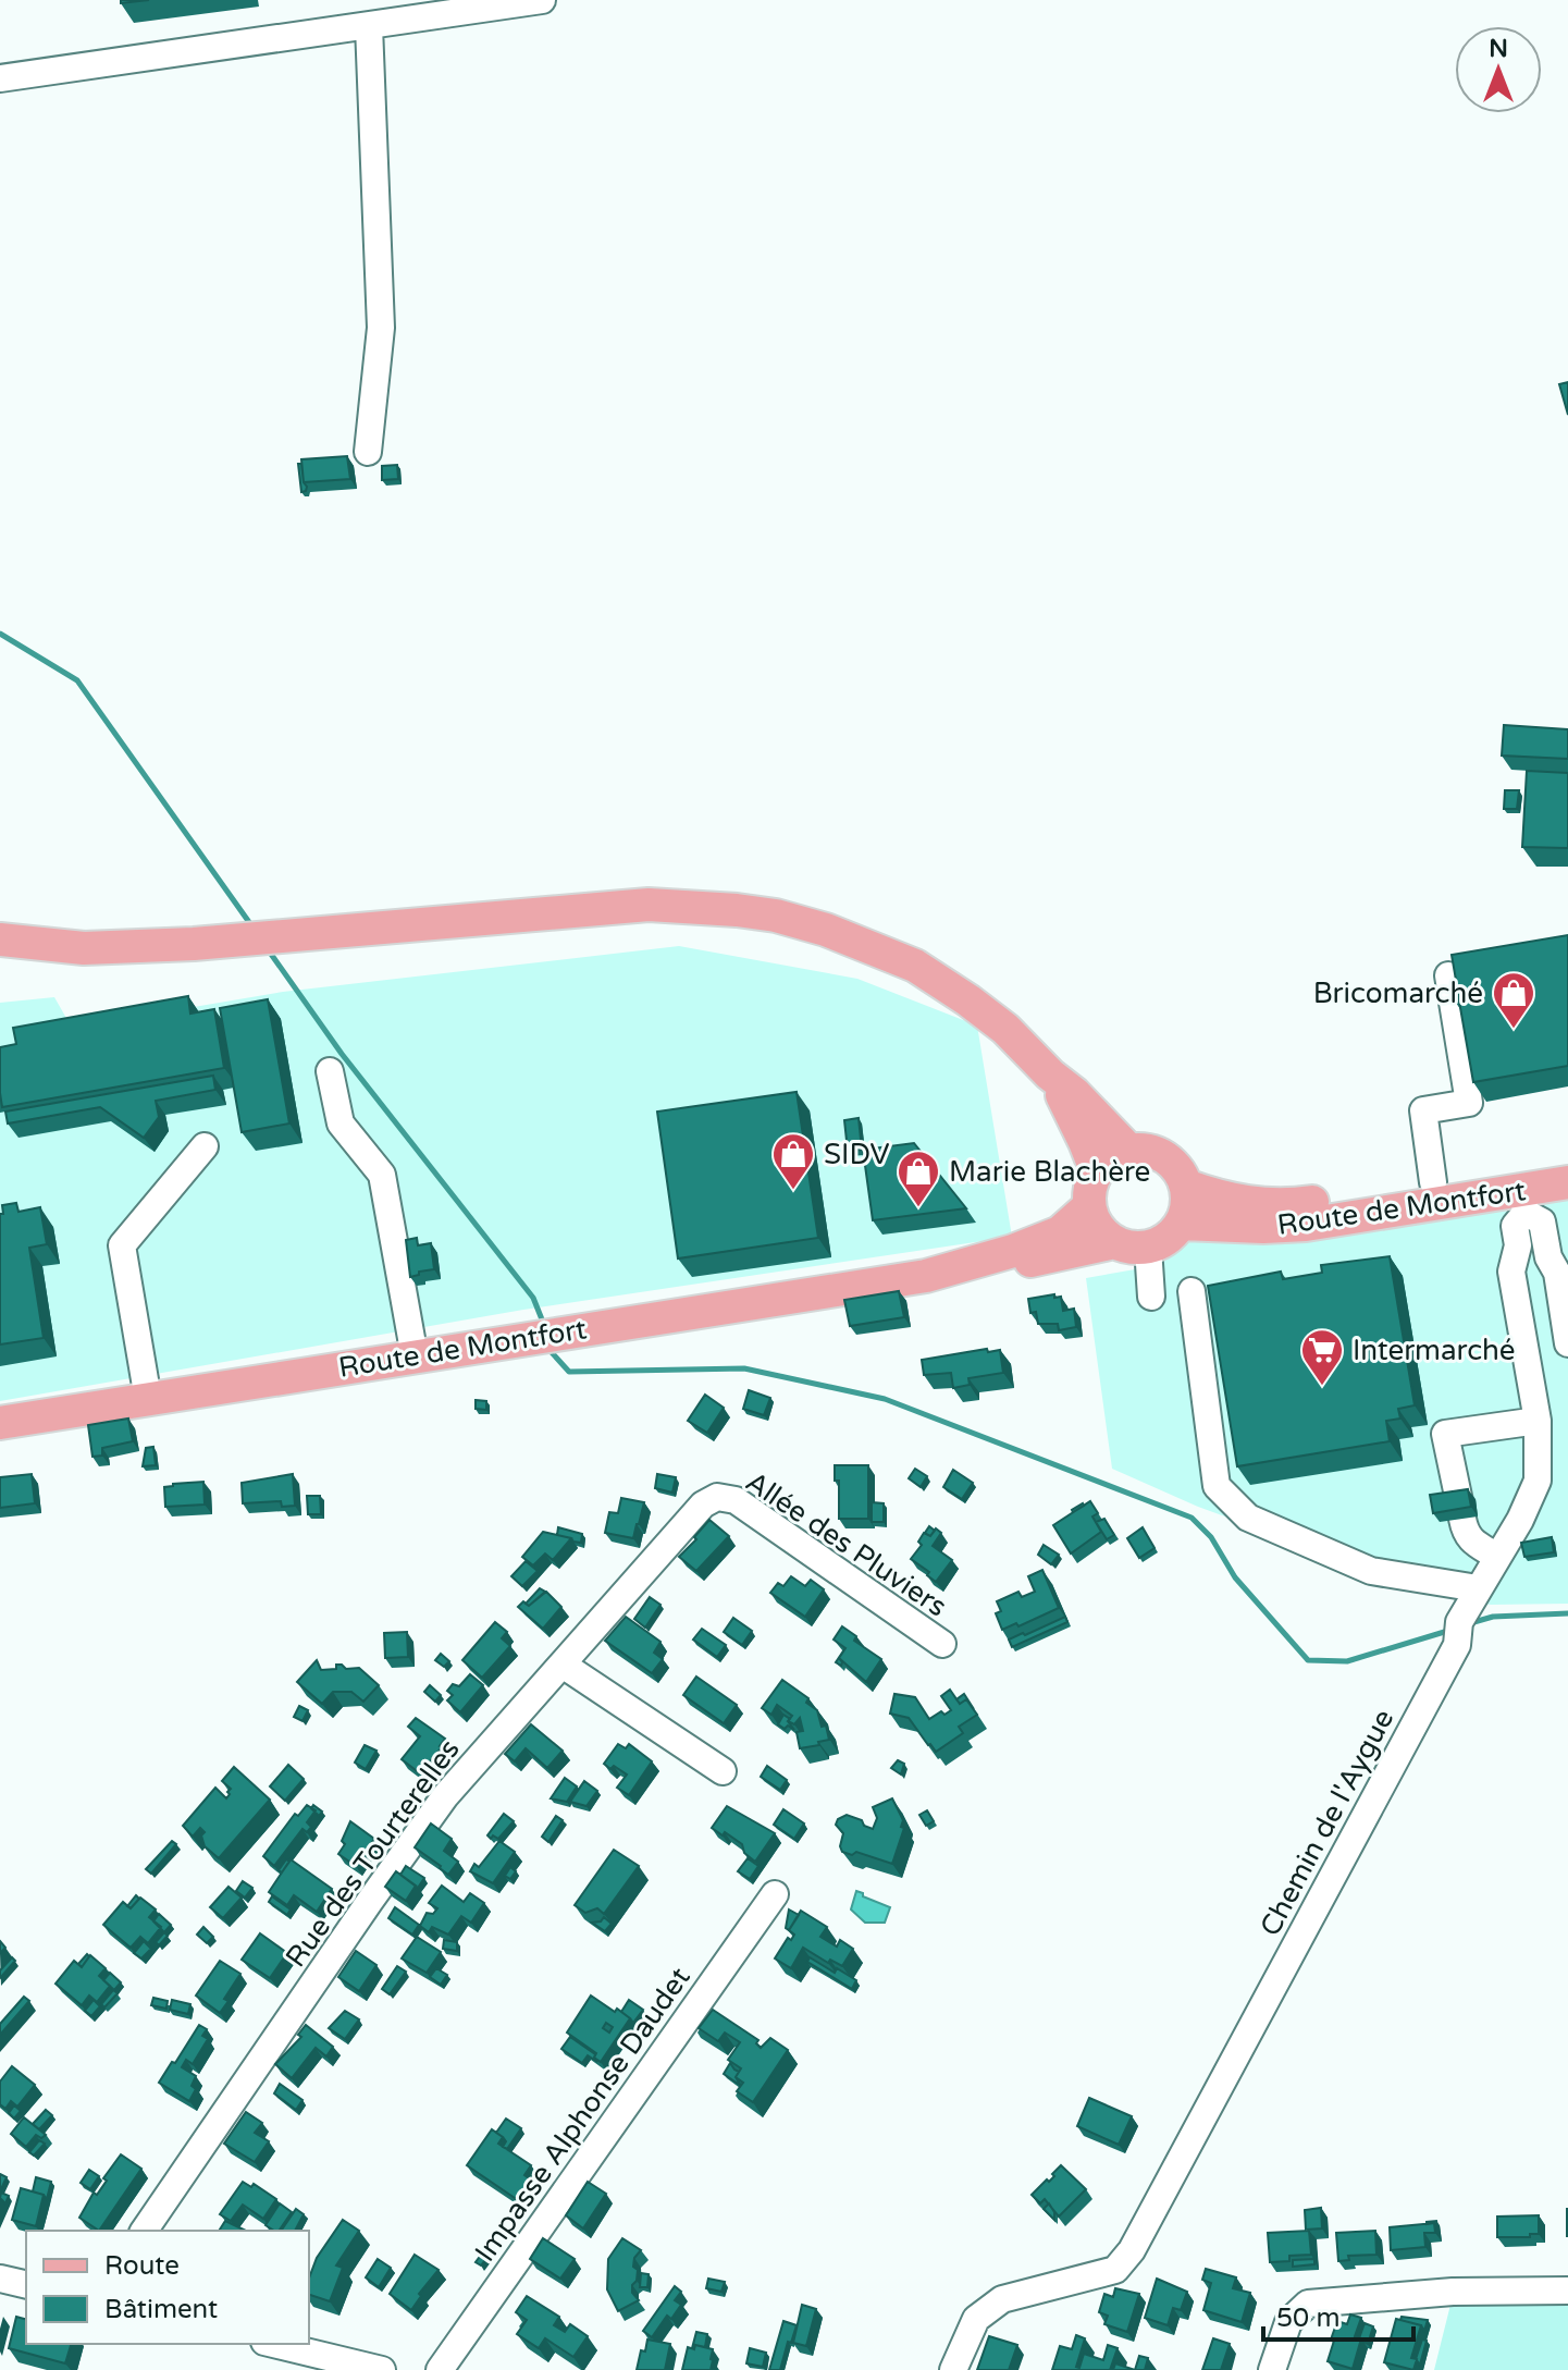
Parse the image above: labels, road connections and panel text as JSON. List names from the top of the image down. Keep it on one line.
{"streets":{"main road":["Route de Montfort"],"street":["Allée des Pluviers","Chemin de l'Aygue","Rue des Tourterelles","Impasse Alphonse Daudet"]},"crossings":[["Route de Montfort","Chemin de l'Aygue"],["Allée des Pluviers","Rue des Tourterelles"]],"places":{"shop":["Bricomarché","SIDV","Marie Blachère"],"supermarket":["Intermarché"]},"legend":["Route","Bâtiment"],"scale_bar":"50 m","north":"top"}
